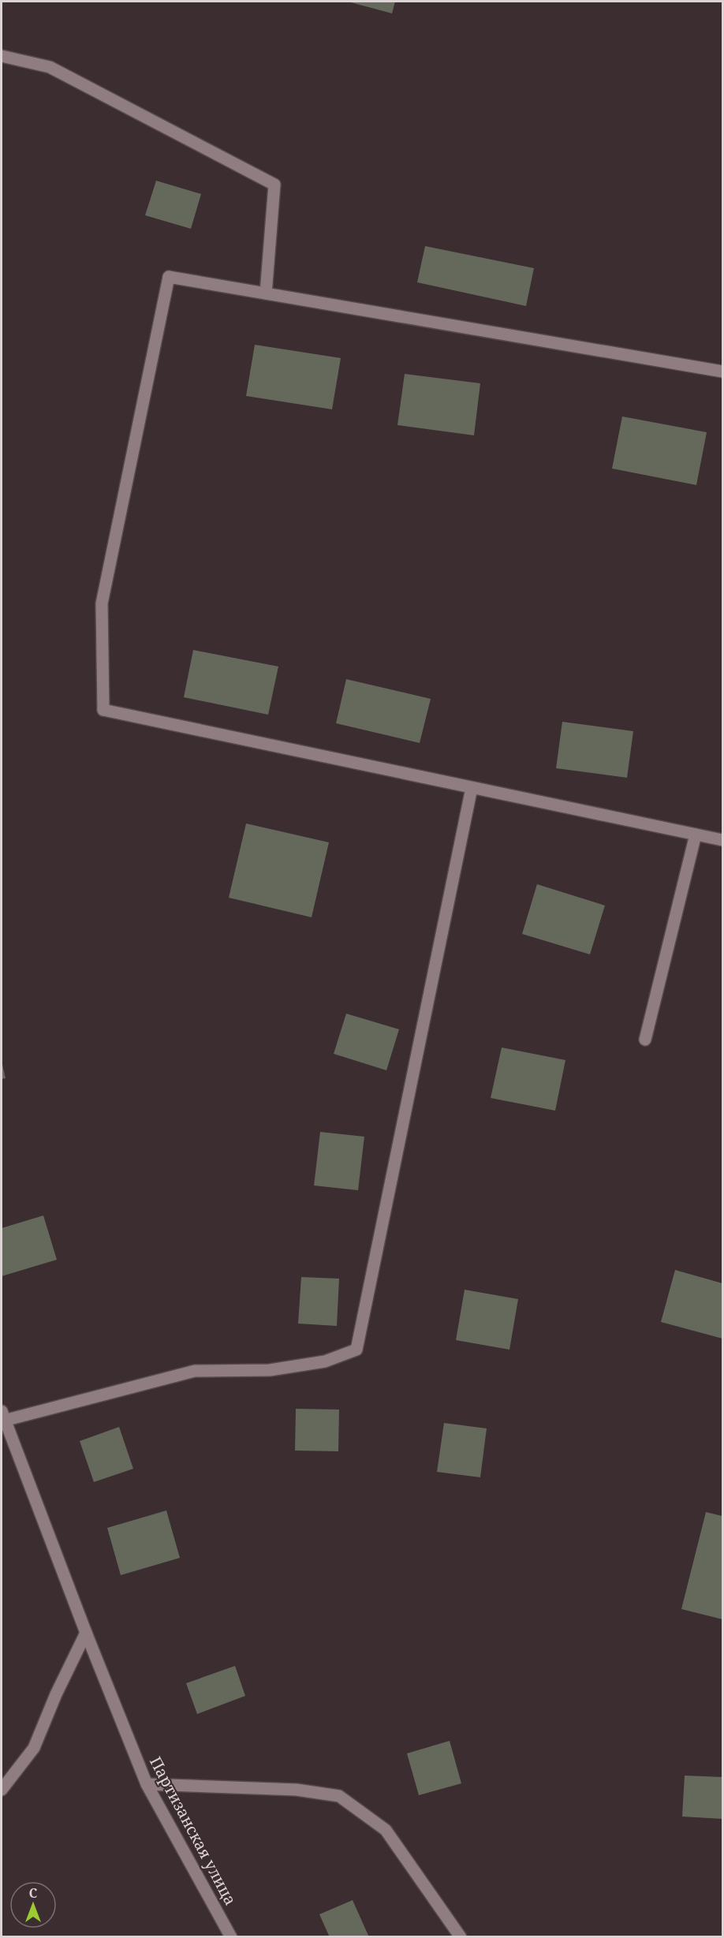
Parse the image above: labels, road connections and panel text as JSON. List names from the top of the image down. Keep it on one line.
{"streets":{"street":["Партизанская улица"]},"north":"top"}
